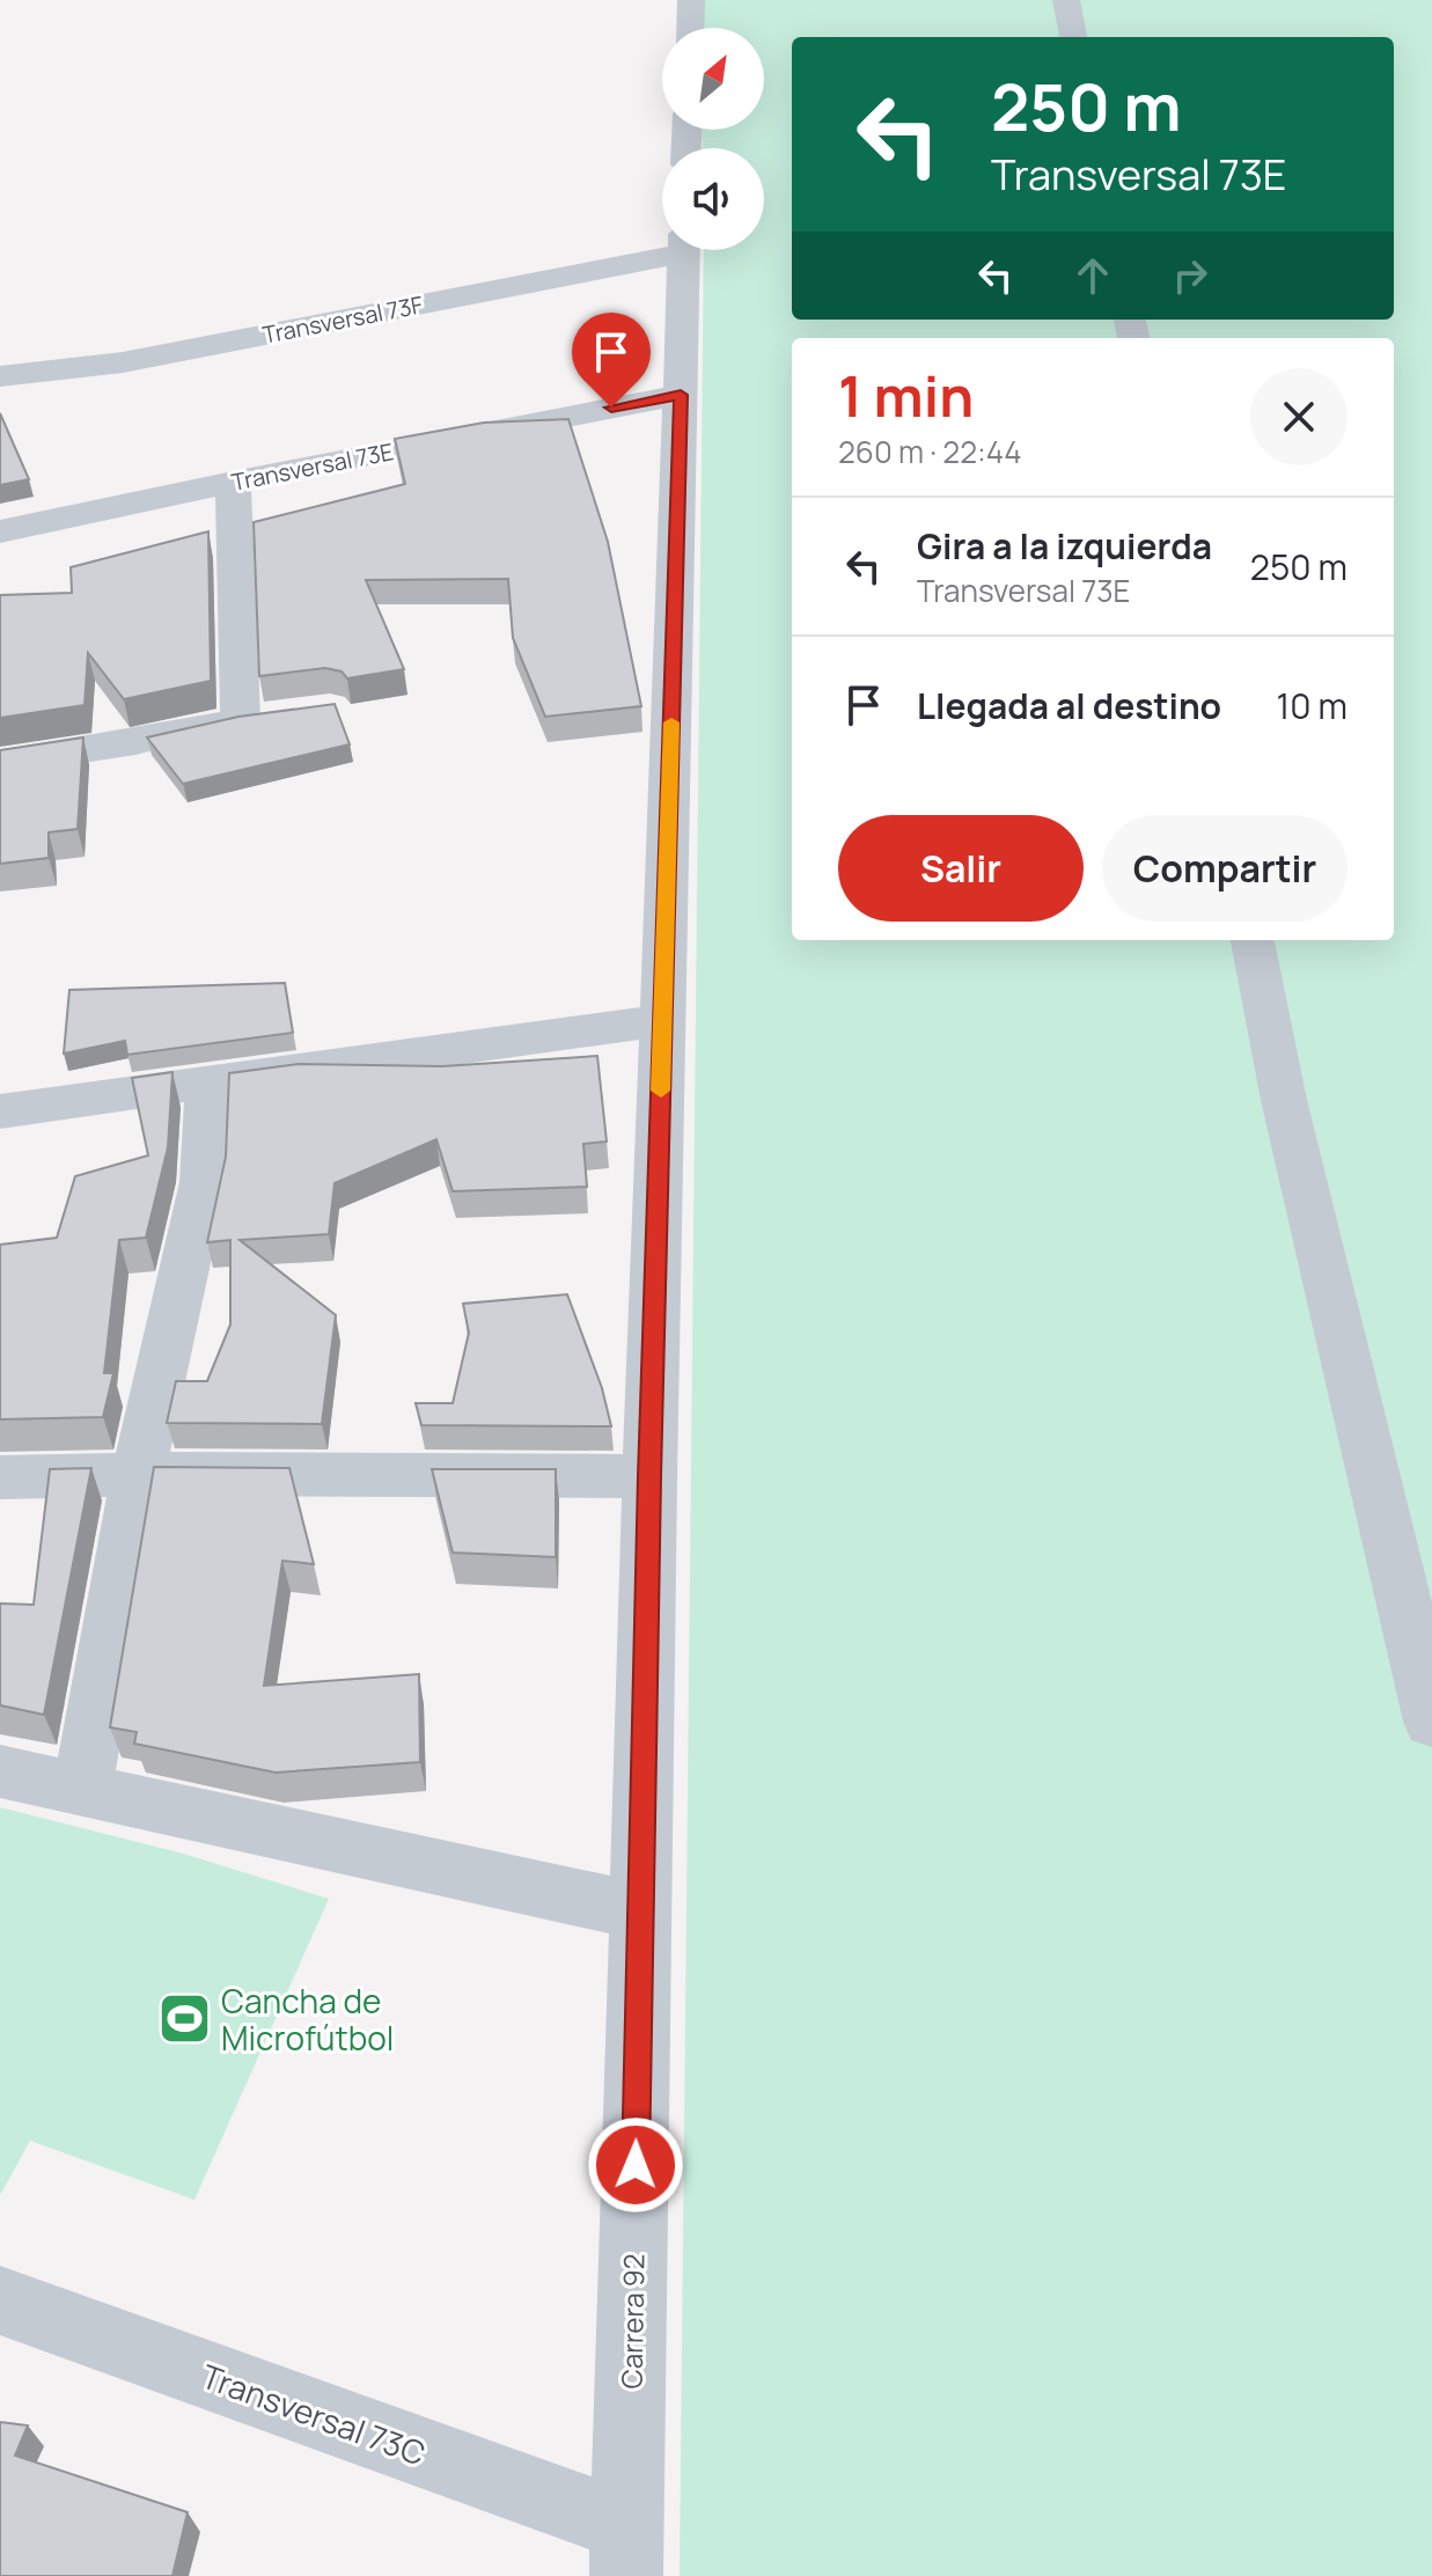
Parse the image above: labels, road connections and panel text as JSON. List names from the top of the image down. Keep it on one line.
{"streets":{"street":["Transversal 73F","Transversal 73E","Carrera 92","Transversal 73C"]},"crossings":[["Transversal 73E","Carrera 92"],["Carrera 92","Transversal 73C"]],"places":{"sports":["Cancha de Microfútbol"]},"north":"top right","page":{"turn":["250 m","Transversal 73E"],"heading":["1 min","260 m · 22:44"],"list":[{"name":"Gira a la izquierda","note":"Transversal 73E","value":"250 m"},{"name":"Llegada al destino","value":"10 m"}],"buttons":["Salir","Compartir"]}}
